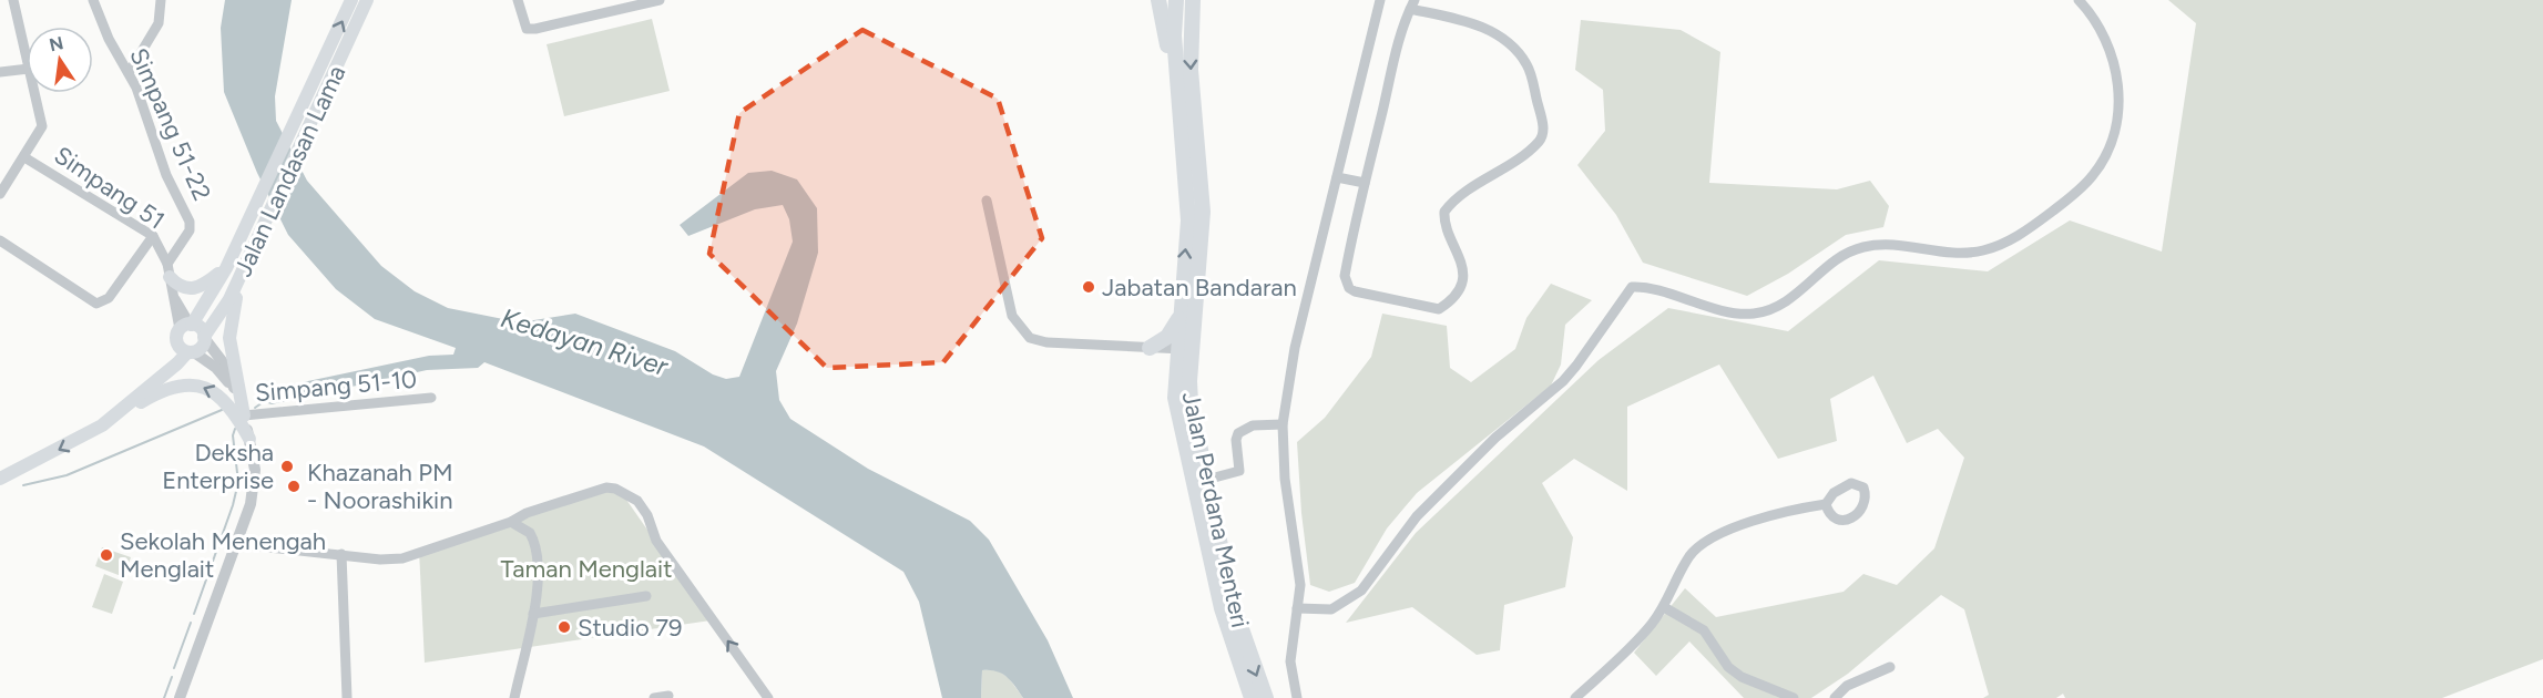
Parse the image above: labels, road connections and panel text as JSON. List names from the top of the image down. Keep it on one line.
{"streets":{"main road":["Jalan Landasan Lama","Jalan Perdana Menteri"],"street":["Simpang 51-22","Simpang 51","Simpang 51-10"]},"crossings":[["Simpang 51-22","Simpang 51"],["Jalan Landasan Lama","Simpang 51"]],"water":["Kedayan River"],"parks":["Taman Menglait"],"places":["Jabatan Bandaran","Deksha Enterprise","Khazanah PM - Noorashikin","Sekolah Menengah Menglait","Studio 79"],"north":"top"}
